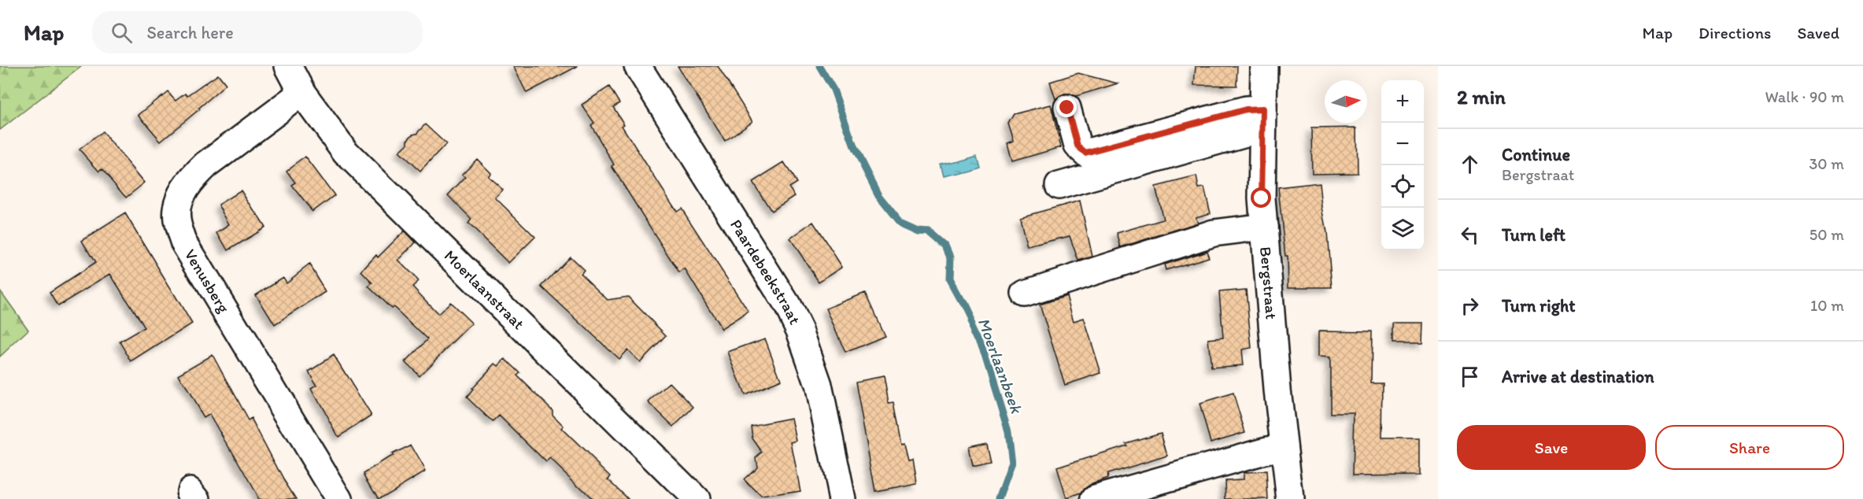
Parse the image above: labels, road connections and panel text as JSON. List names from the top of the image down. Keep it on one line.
{"streets":{"street":["Paardebeekstraat","Venusberg","Bergstraat","Moerlaanstraat"]},"crossings":[["Venusberg","Moerlaanstraat"]],"water":["Moerlaanbeek"],"north":"right","page":{"header":"Map","search":"Search here","nav":["Map","Directions","Saved"],"heading":["2 min","Walk · 90 m"],"map_buttons":["+","−"],"list":[["Continue","Bergstraat","30 m"],["Turn left","50 m"],["Turn right","10 m"],"Arrive at destination"],"buttons":["Save","Share"]}}
